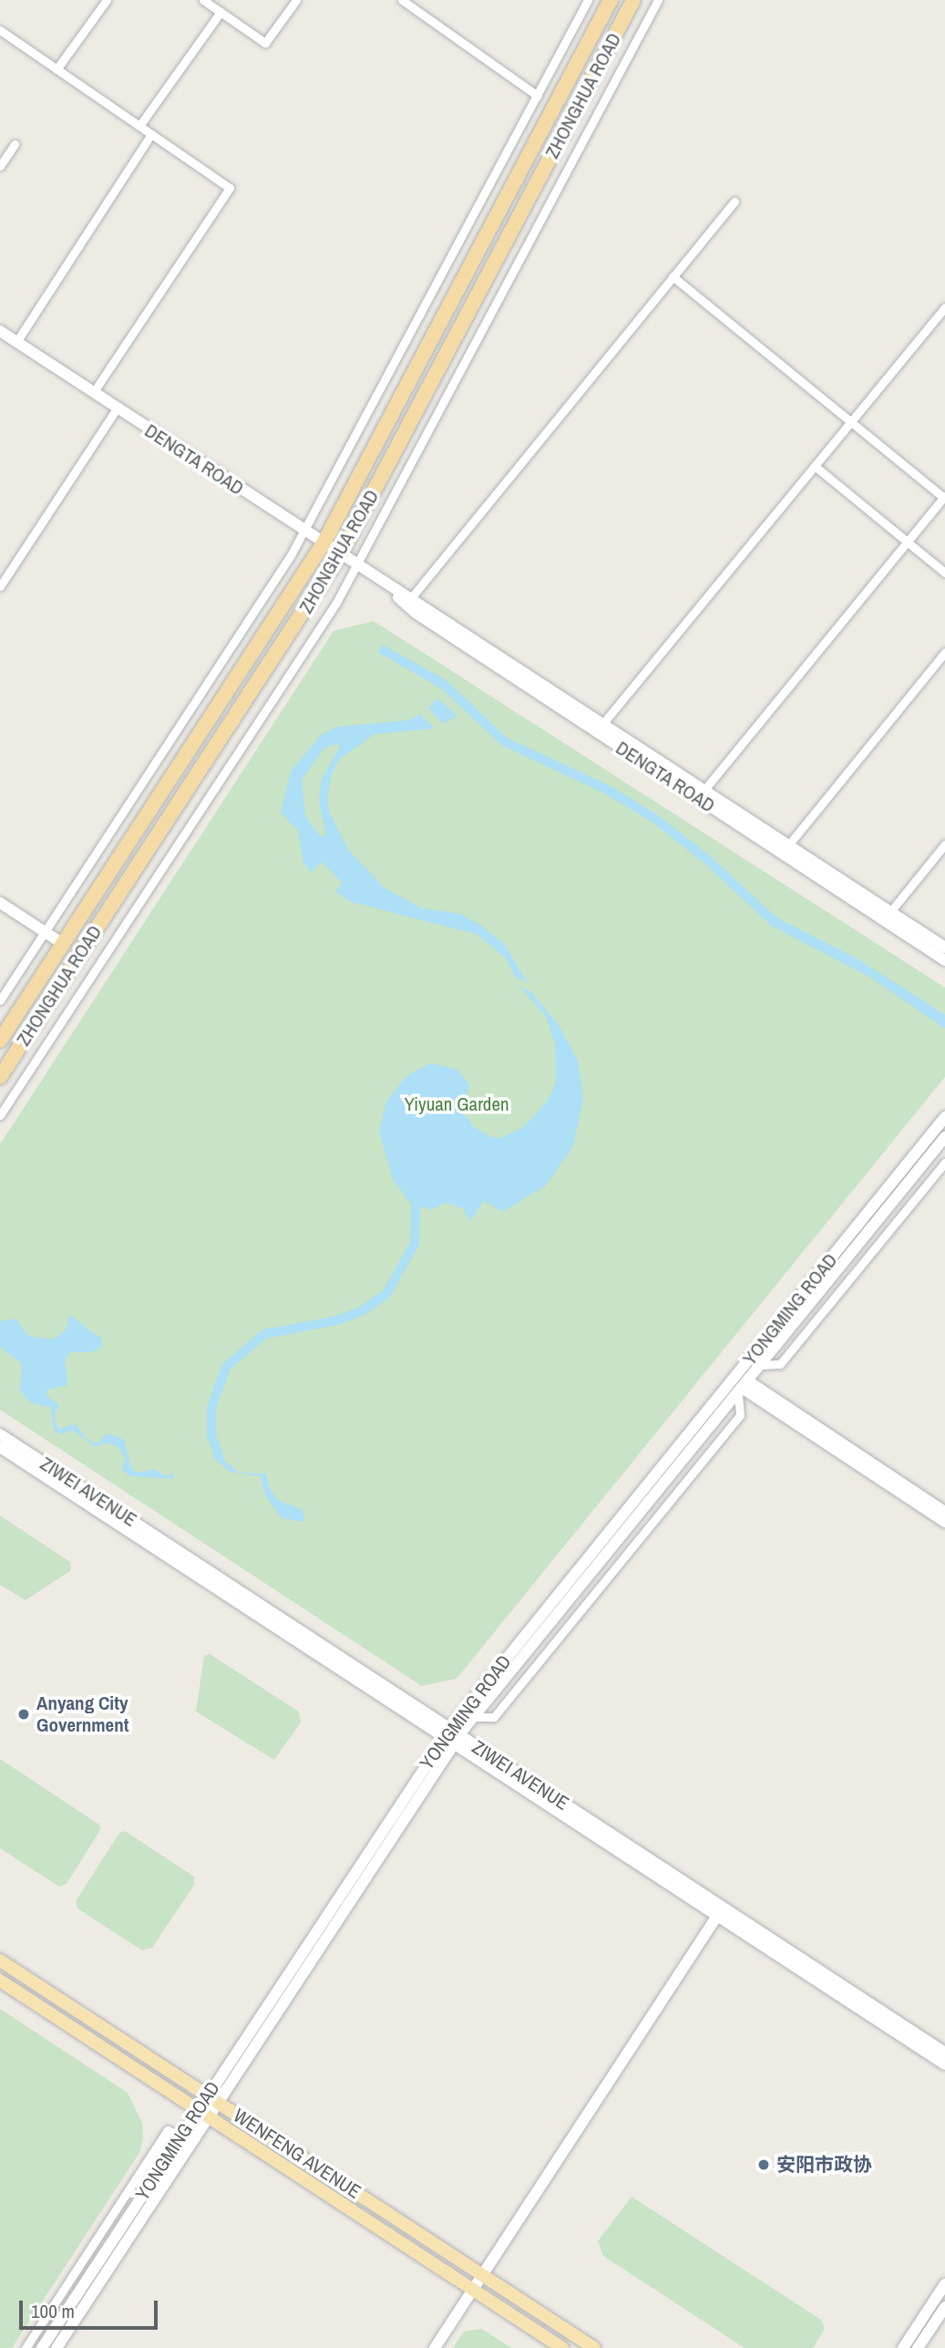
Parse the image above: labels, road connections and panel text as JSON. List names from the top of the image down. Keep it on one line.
{"streets":{"highway":["ZHONGHUA ROAD"],"main road":["WENFENG AVENUE"],"street":["DENGTA ROAD","YONGMING ROAD","ZIWEI AVENUE"]},"crossings":[["ZHONGHUA ROAD","DENGTA ROAD"],["YONGMING ROAD","ZIWEI AVENUE"],["YONGMING ROAD","WENFENG AVENUE"]],"parks":["Yiyuan Garden"],"places":["Anyang City Government","安阳市政协"],"scale_bar":"100 m"}
